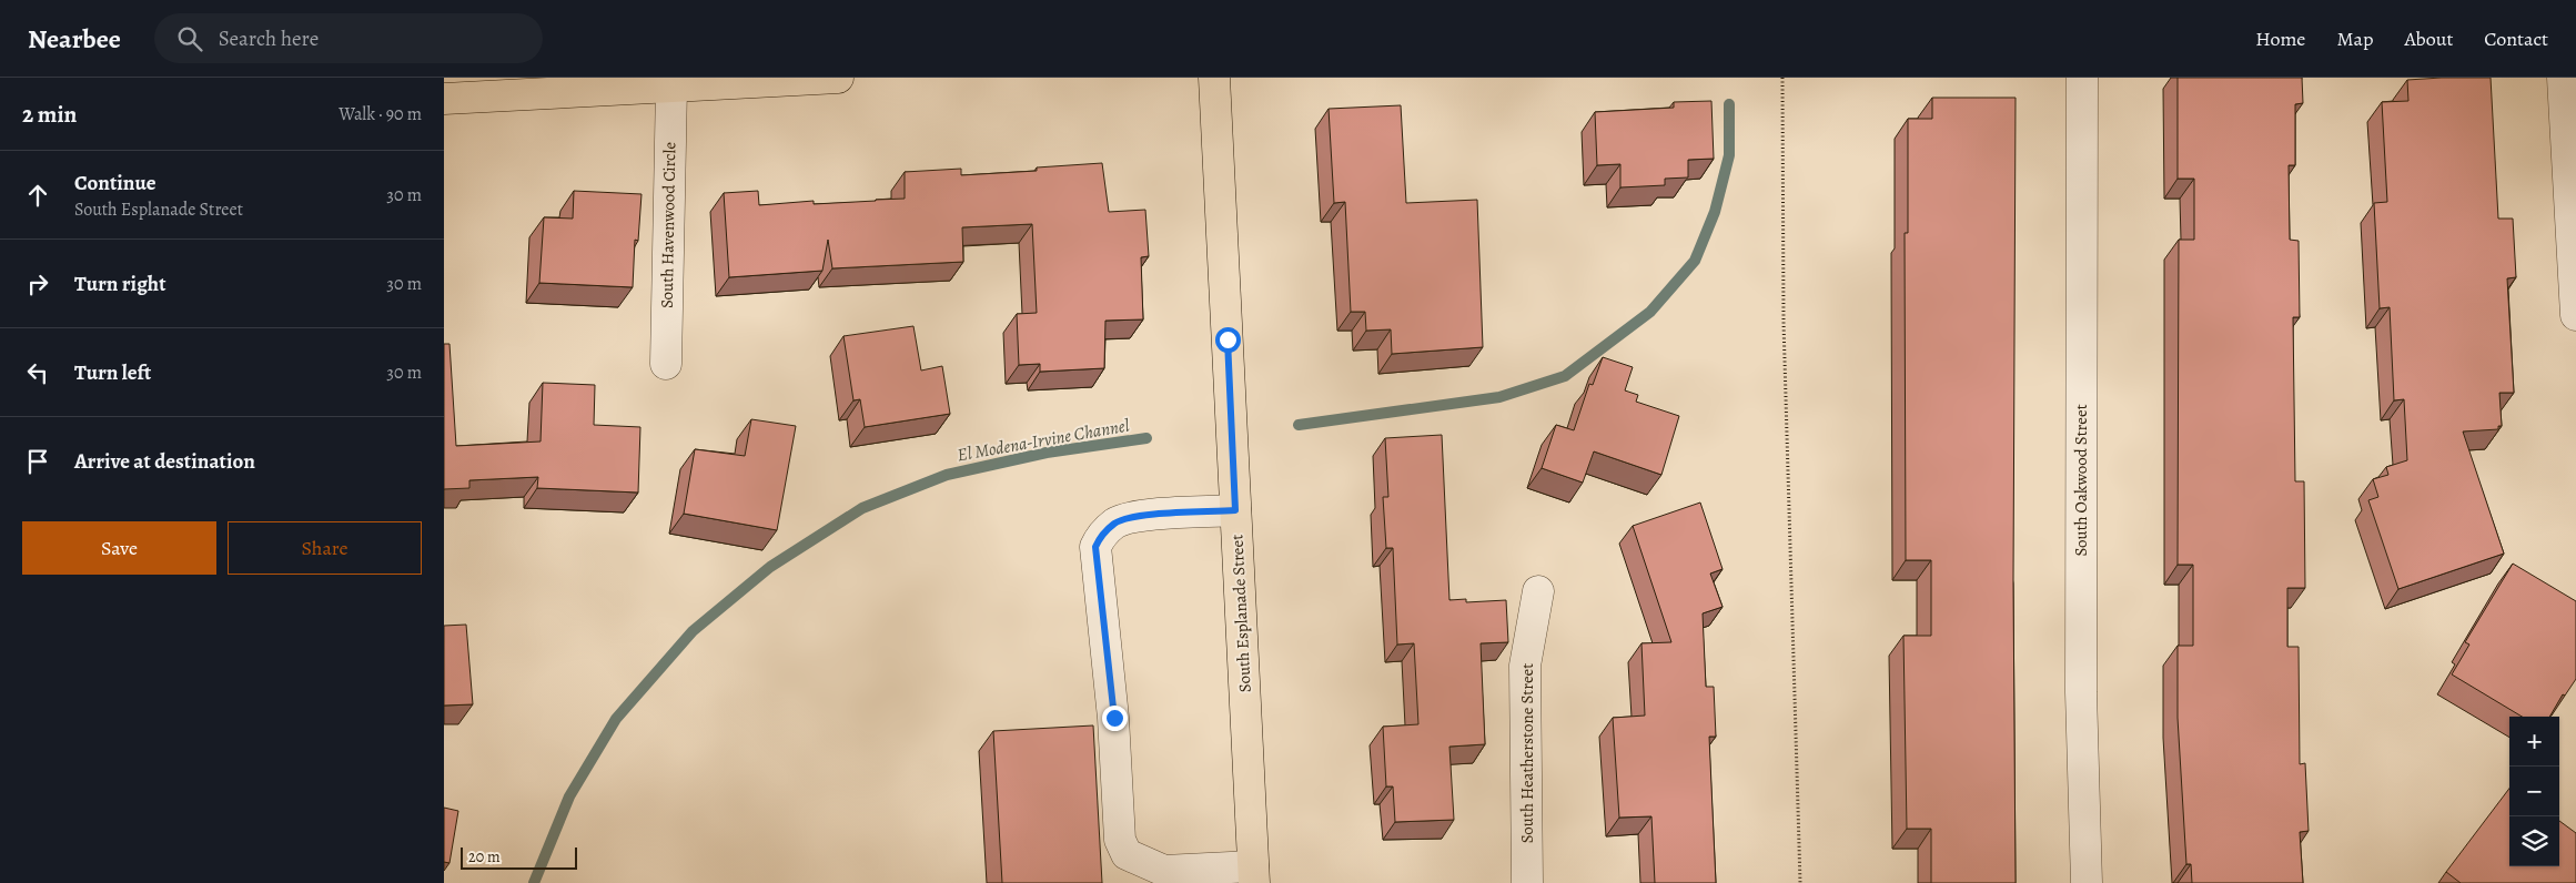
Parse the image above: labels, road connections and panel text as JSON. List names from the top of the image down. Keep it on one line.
{"streets":{"main road":["South Esplanade Street"],"street":["South Havenwood Circle","South Oakwood Street","South Heatherstone Street"]},"water":["El Modena-Irvine Channel"],"scale_bar":"20 m","page":{"header":"Nearbee","search":"Search here","nav":["Home","Map","About","Contact"],"heading":["2 min","Walk · 90 m"],"list":[["Continue","South Esplanade Street","30 m"],["Turn right","30 m"],["Turn left","30 m"],"Arrive at destination"],"buttons":["Save","Share"],"map_buttons":["+","−"],"scale":"20 m"}}
